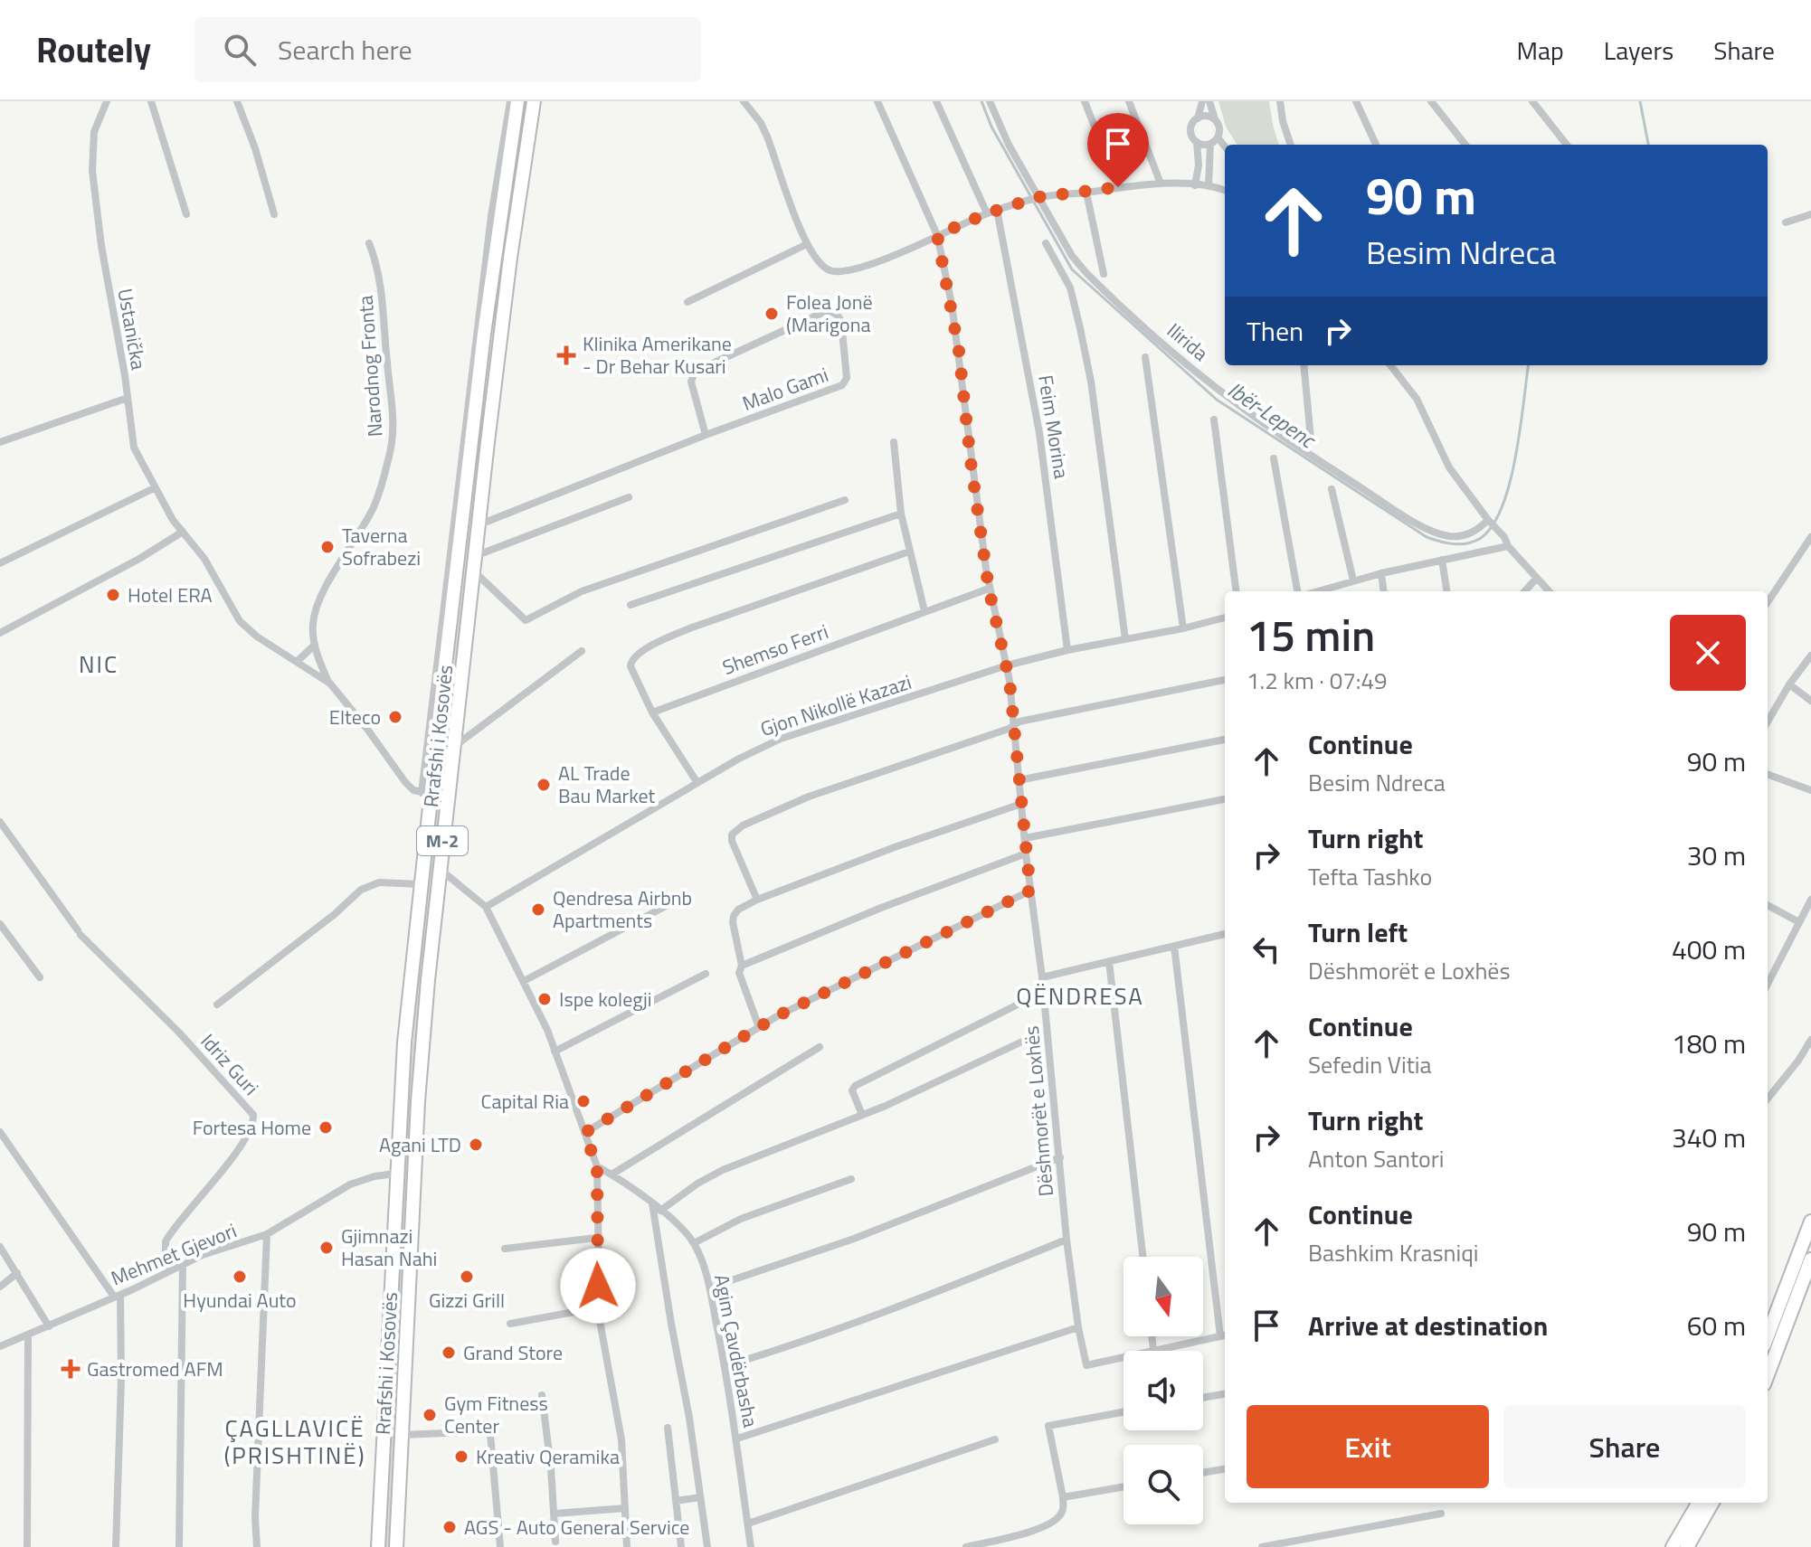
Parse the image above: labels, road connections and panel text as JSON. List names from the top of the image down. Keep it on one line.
{"streets":{"highway":["Rrafshi i Kosovës","M-2"],"street":["Ustanička","Ilirida","Narodnog Fronta","Malo Gami","Feim Morina","Shemso Ferri","Gjon Nikollë Kazazi","Idriz Guri","Dëshmorët e Loxhës","Mehmet Gjevori","Agim Çavdërbasha"]},"crossings":[["Ustanička","Narodnog Fronta"],["Malo Gami","Rrafshi i Kosovës"],["Feim Morina","Gjon Nikollë Kazazi"],["Shemso Ferri","Dëshmorët e Loxhës"],["Gjon Nikollë Kazazi","Dëshmorët e Loxhës"],["Rrafshi i Kosovës","Mehmet Gjevori"],["Idriz Guri","Mehmet Gjevori"]],"districts":["NIC","QËNDRESA","ÇAGLLAVICË (PRISHTINË)"],"water":["Ibër-Lepenc"],"places":{"other":["Folea Jonë (Marigona","Taverna Sofrabezi","Hotel ERA","Elteco","AL Trade Bau Market","Qendresa Airbnb Apartments","Ispe kolegji","Capital Ria","Fortesa Home","Agani LTD","Gjimnazi Hasan Nahi","Hyundai Auto","Gizzi Grill","Grand Store","Gym Fitness Center","Kreativ Qeramika","AGS - Auto General Service"],"health":["Klinika Amerikane - Dr Behar Kusari","Gastromed AFM"]},"north":"bottom","page":{"header":"Routely","search":"Search here","nav":["Map","Layers","Share"],"turn":["90 m","Besim Ndreca"],"then":"Then","heading":["15 min","1.2 km · 07:49"],"list":[{"name":"Continue","note":"Besim Ndreca","value":"90 m"},{"name":"Turn right","note":"Tefta Tashko","value":"30 m"},{"name":"Turn left","note":"Dëshmorët e Loxhës","value":"400 m"},{"name":"Continue","note":"Sefedin Vitia","value":"180 m"},{"name":"Turn right","note":"Anton Santori","value":"340 m"},{"name":"Continue","note":"Bashkim Krasniqi","value":"90 m"},{"name":"Arrive at destination","value":"60 m"}],"buttons":["Exit","Share"]}}
